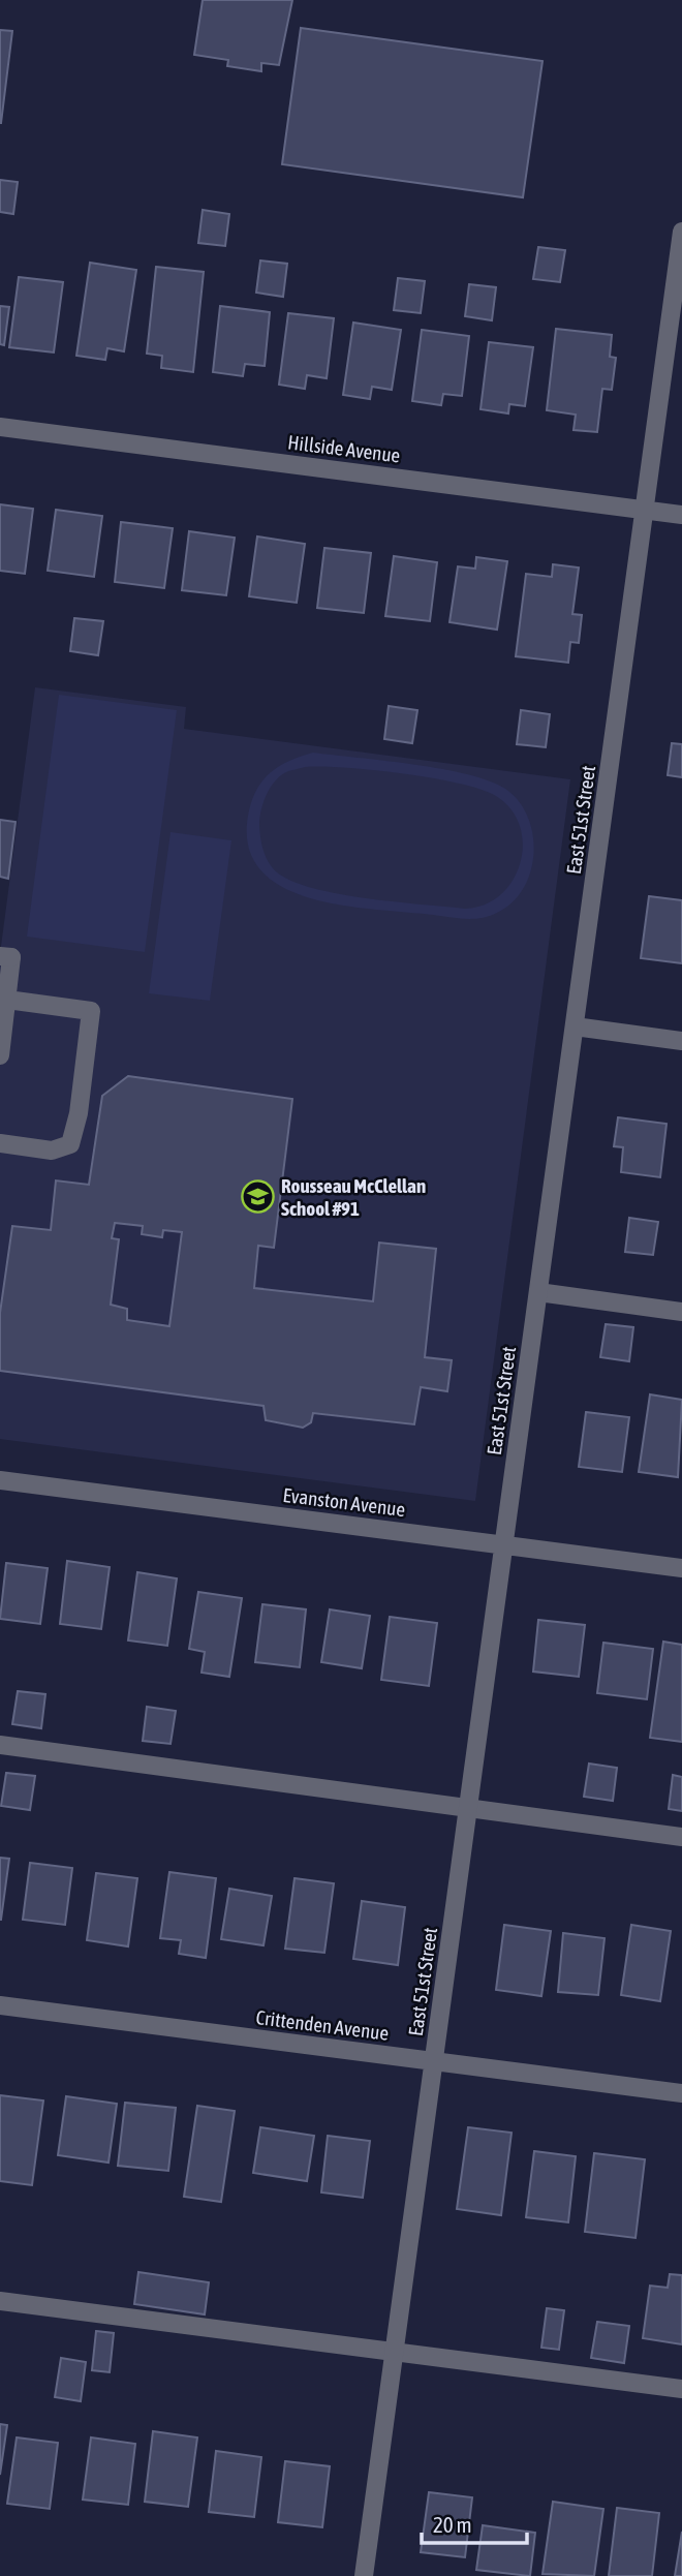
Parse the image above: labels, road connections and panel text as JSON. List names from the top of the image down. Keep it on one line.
{"streets":{"street":["Hillside Avenue","East 51st Street","Evanston Avenue","Crittenden Avenue"]},"crossings":[["Hillside Avenue","East 51st Street"],["East 51st Street","Evanston Avenue"],["East 51st Street","Crittenden Avenue"]],"places":{"school or university":["Rousseau McClellan School #91"]},"scale_bar":"20 m"}
